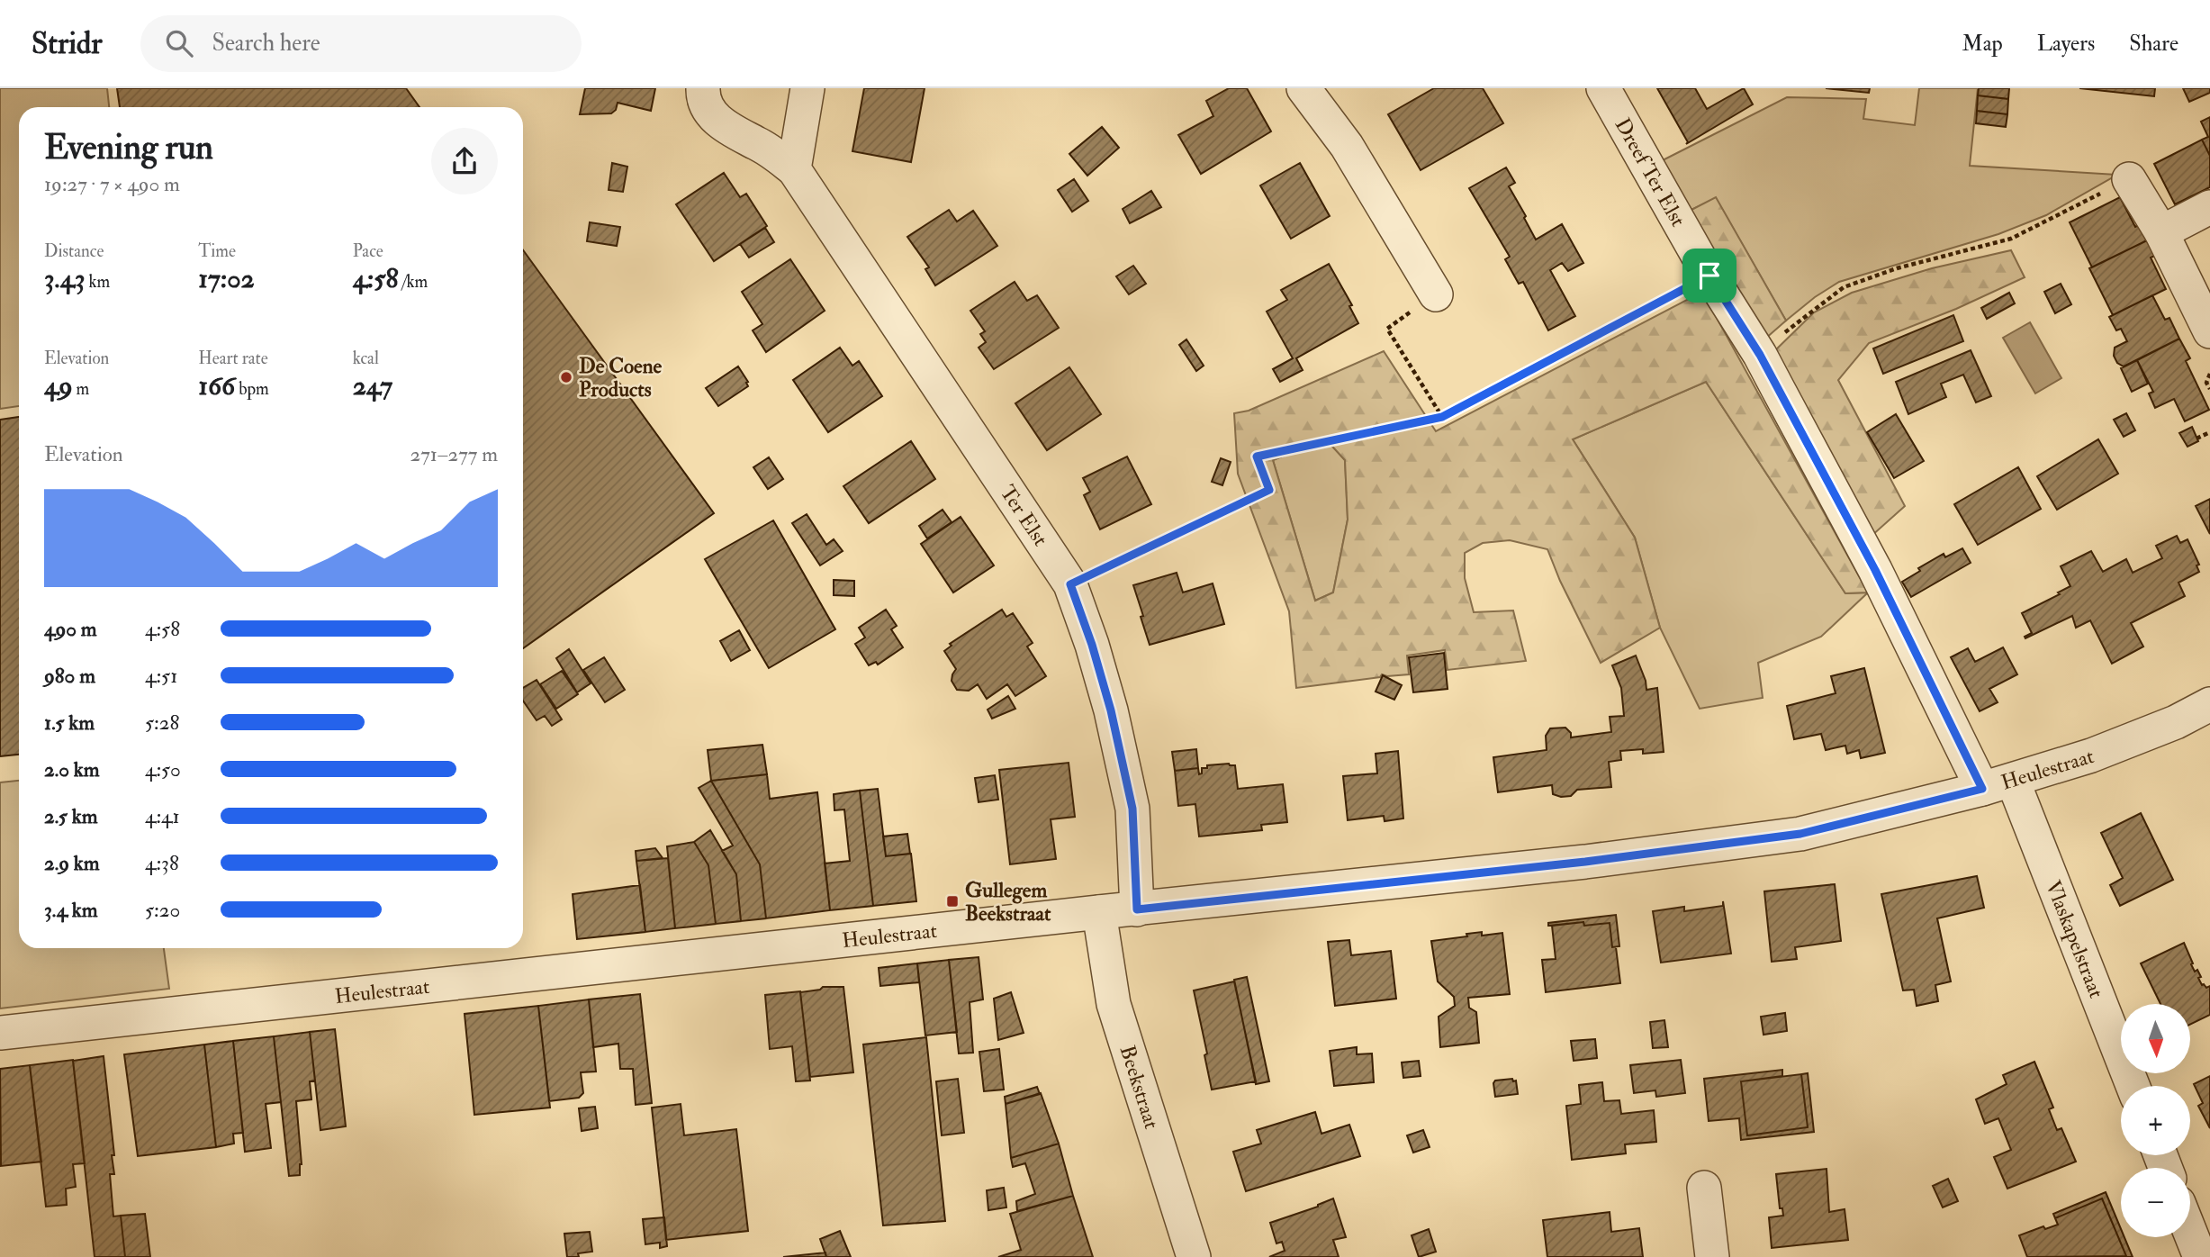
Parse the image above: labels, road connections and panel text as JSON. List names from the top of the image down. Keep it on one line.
{"streets":{"street":["Dreef Ter Elst","Ter Elst","Heulestraat","Vlaskapelstraat","Beekstraat"]},"crossings":[["Dreef Ter Elst","Heulestraat"],["Dreef Ter Elst","Vlaskapelstraat"],["Ter Elst","Heulestraat"],["Heulestraat","Vlaskapelstraat"],["Heulestraat","Beekstraat"]],"places":{"other":["De Coene Products"],"transit":["Gullegem Beekstraat"]},"north":"bottom","page":{"header":"Stridr","search":"Search here","nav":["Map","Layers","Share"],"heading":["Evening run","19:27 · 7 × 490 m"],"stats":[["Distance","3.43 km"],["Time","17:02"],["Pace","4:58 /km"],["Elevation","49 m"],["Heart rate","166 bpm"],["kcal","247"]],"chart":["Elevation","271–277 m"],"list":[{"name":"490 m","note":"4:58"},{"name":"980 m","note":"4:51"},{"name":"1.5 km","note":"5:28"},{"name":"2.0 km","note":"4:50"},{"name":"2.5 km","note":"4:41"},{"name":"2.9 km","note":"4:38"},{"name":"3.4 km","note":"5:20"}],"map_buttons":["+","−"]}}
